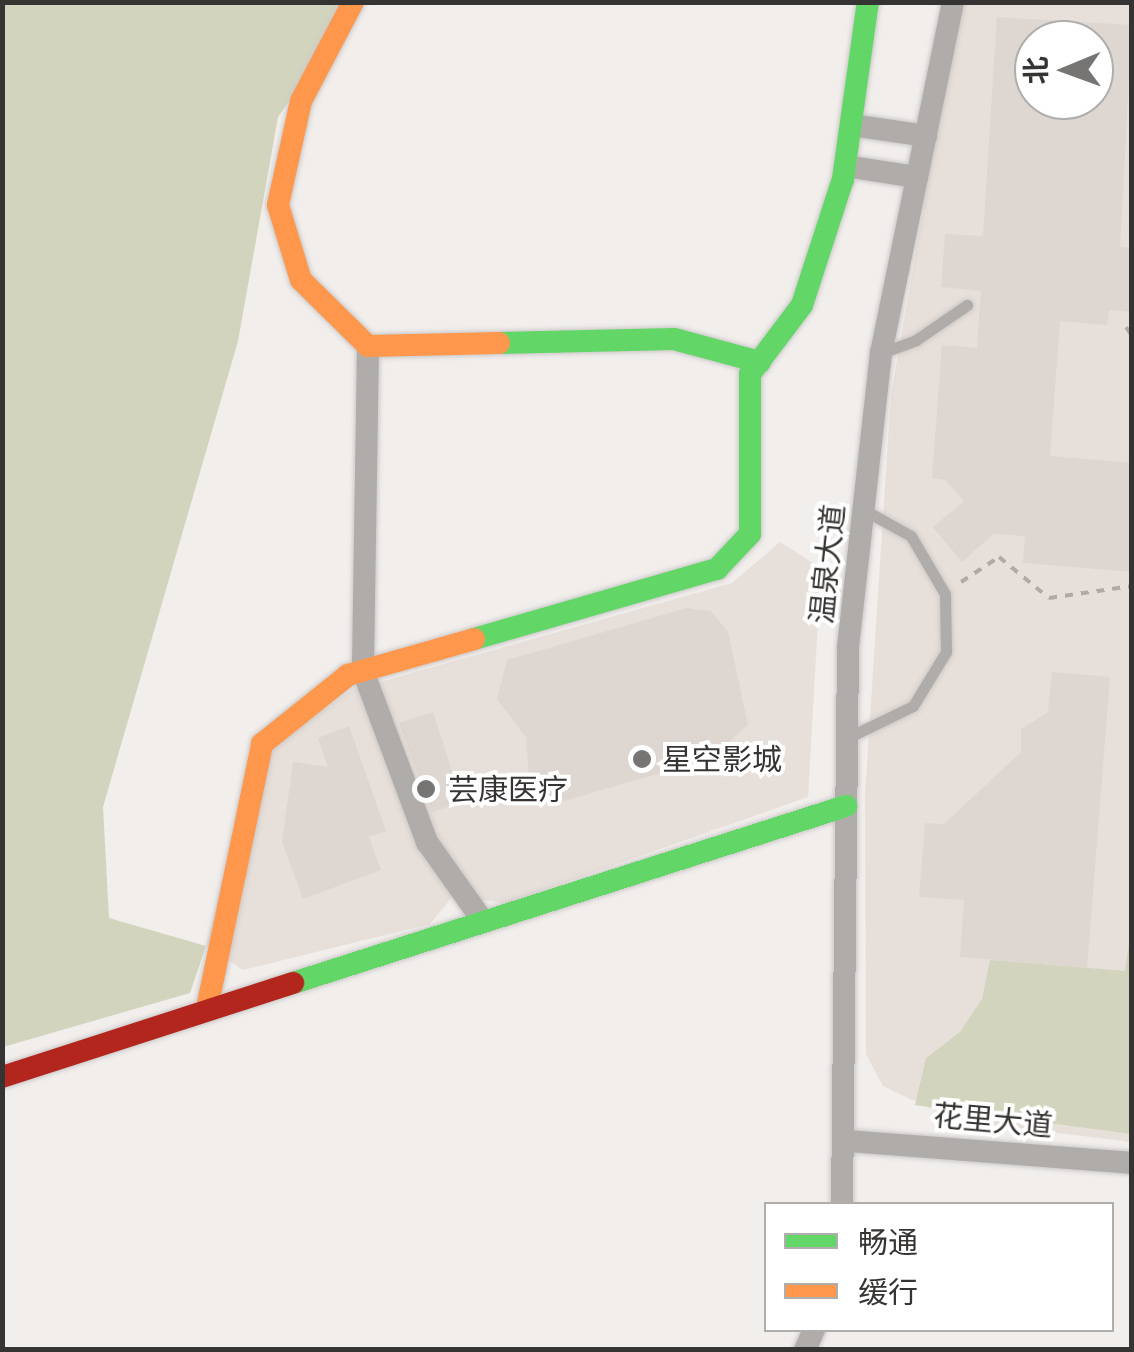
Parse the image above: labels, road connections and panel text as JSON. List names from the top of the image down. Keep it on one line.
{"streets":{"street":["温泉大道","花里大道"]},"crossings":[["温泉大道","花里大道"]],"places":["星空影城","芸康医疗"],"legend":["畅通","缓行"],"north":"left"}
